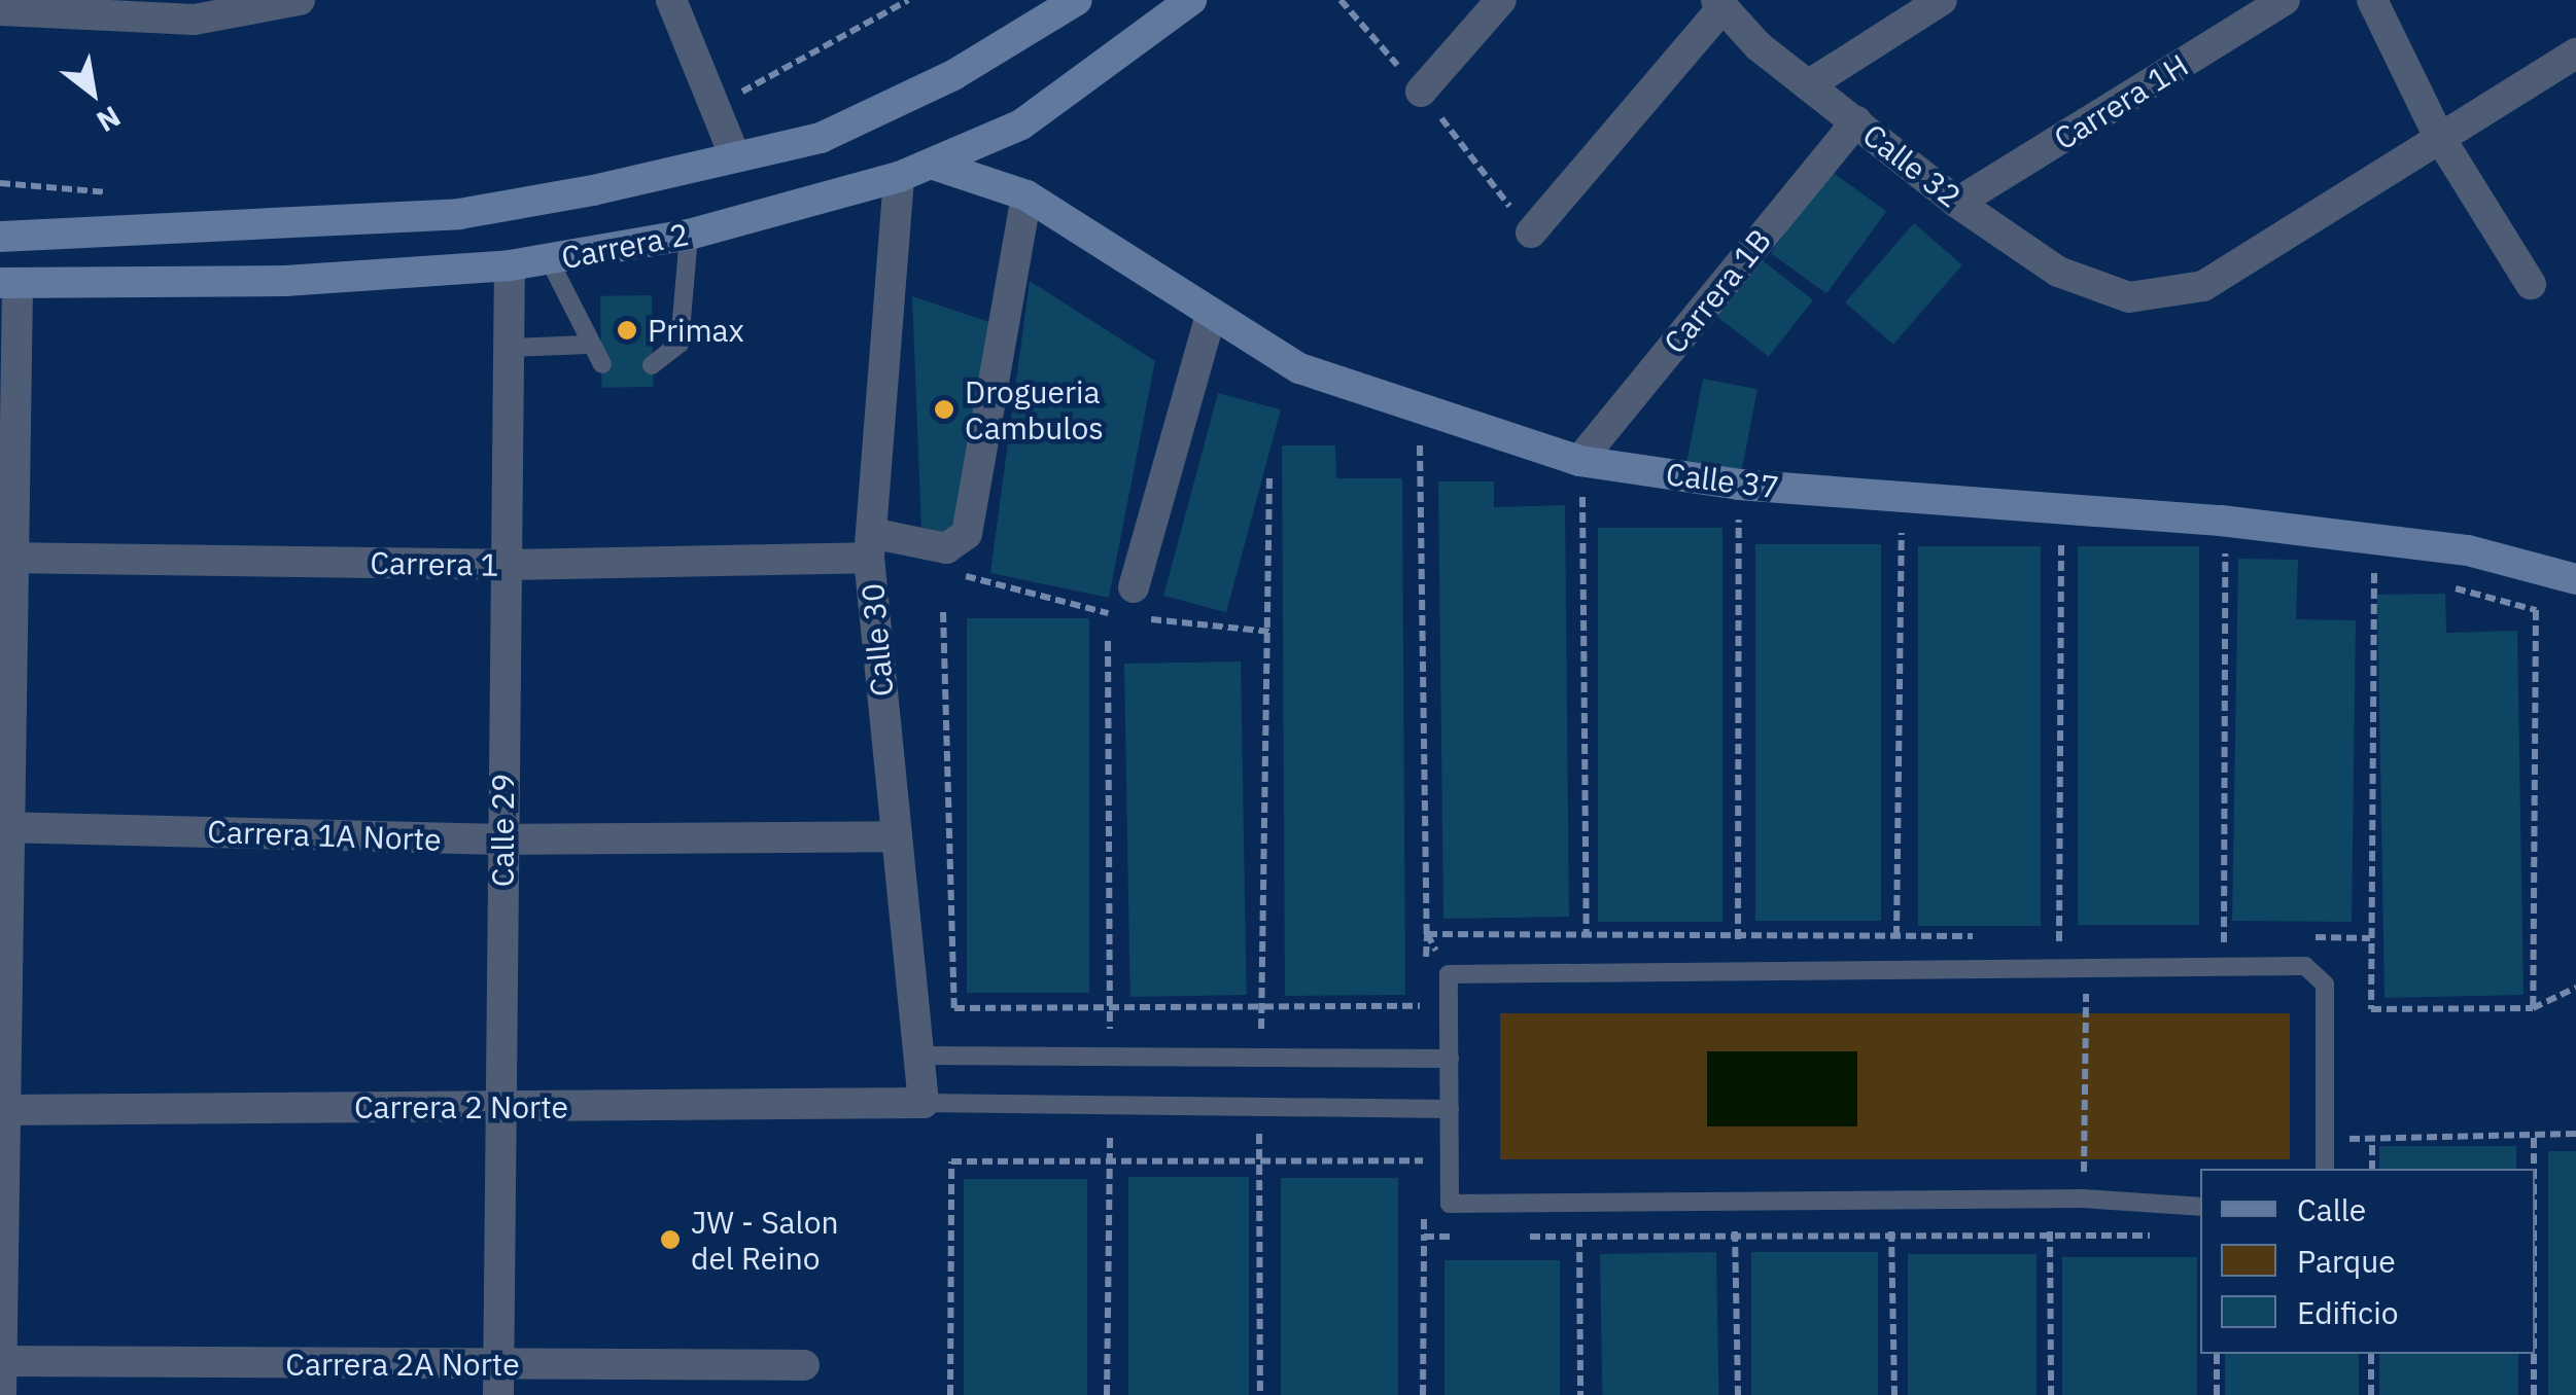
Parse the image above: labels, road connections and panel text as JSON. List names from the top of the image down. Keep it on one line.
{"streets":{"main road":["Carrera 2","Calle 37"],"street":["Carrera 1H","Calle 32","Carrera 1B","Carrera 1","Calle 30","Calle 29","Carrera 1A Norte","Carrera 2 Norte","Carrera 2A Norte"]},"crossings":[["Carrera 1H","Calle 32"],["Calle 32","Carrera 1B"],["Carrera 2","Calle 37"],["Carrera 2","Calle 30"],["Carrera 2","Calle 29"],["Carrera 1B","Calle 37"],["Calle 37","Carrera 1"],["Carrera 1","Calle 30"],["Carrera 1","Calle 29"],["Calle 30","Carrera 1A Norte"],["Calle 30","Carrera 2 Norte"],["Calle 29","Carrera 1A Norte"],["Calle 29","Carrera 2 Norte"],["Calle 29","Carrera 2A Norte"]],"places":["Primax","Drogueria Cambulos","JW - Salon del Reino"],"legend":["Calle","Parque","Edificio"],"north":"bottom right"}
